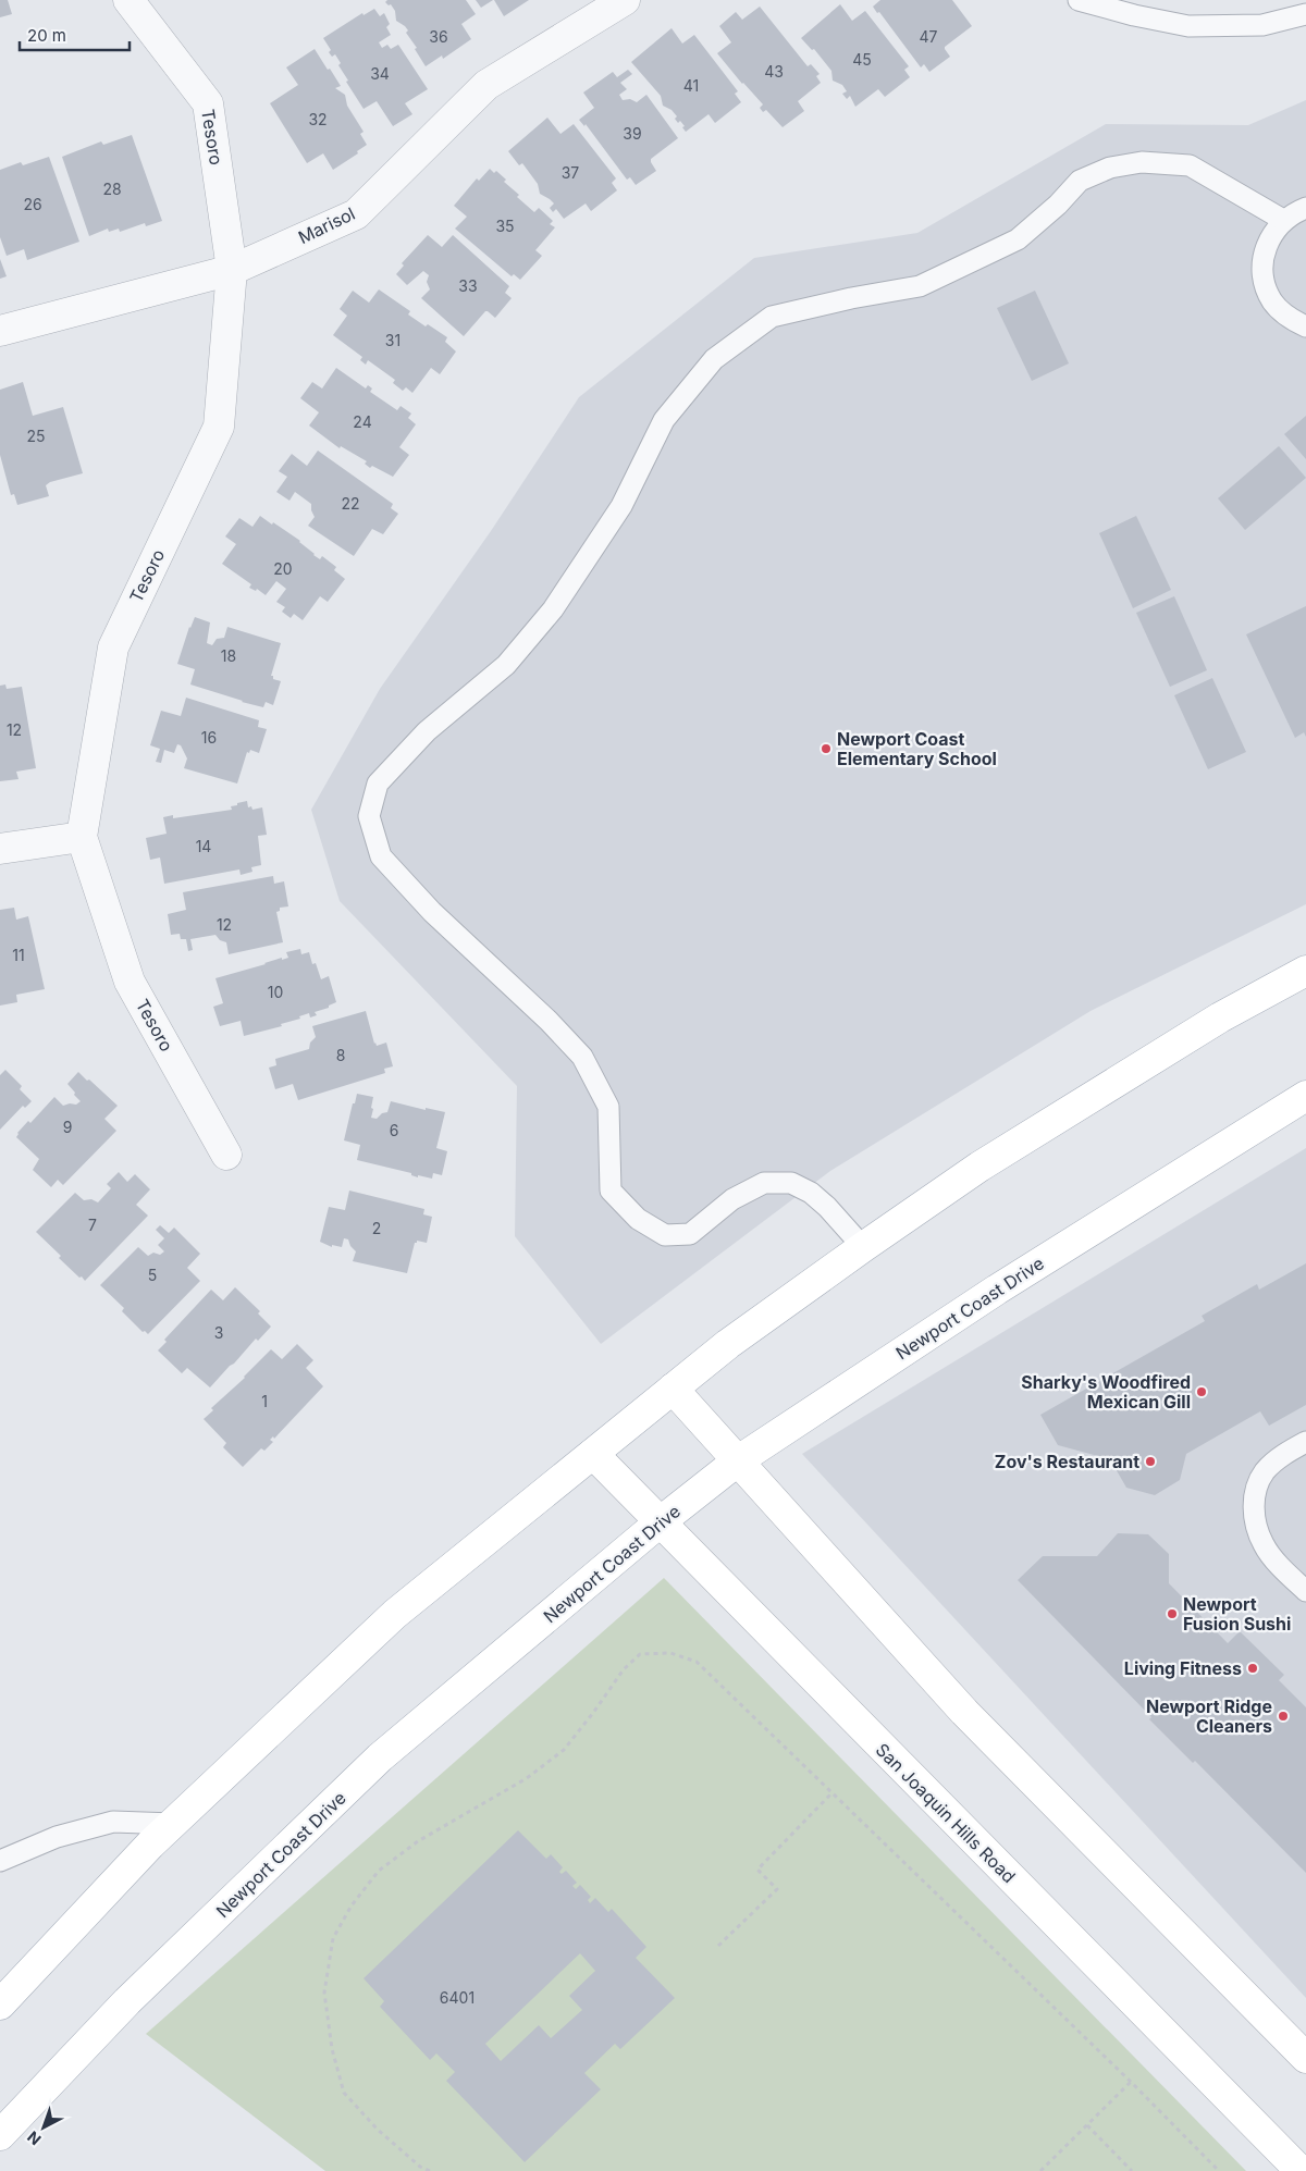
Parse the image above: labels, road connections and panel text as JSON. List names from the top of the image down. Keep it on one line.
{"streets":{"main road":["Newport Coast Drive","San Joaquin Hills Road"],"street":["Tesoro","Marisol"]},"crossings":[["Tesoro","Marisol"],["Newport Coast Drive","San Joaquin Hills Road"]],"places":["Newport Coast Elementary School","Sharky's Woodfired Mexican Gill","Zov's Restaurant","Newport Fusion Sushi","Living Fitness","Newport Ridge Cleaners"],"house_numbers":["36","47","45","43","34","41","32","39","37","28","26","35","33","31","24","25","22","20","18","12","16","14","12","11","10","8","9","6","7","2","5","3","1","6401"],"scale_bar":"20 m","north":"bottom left"}
